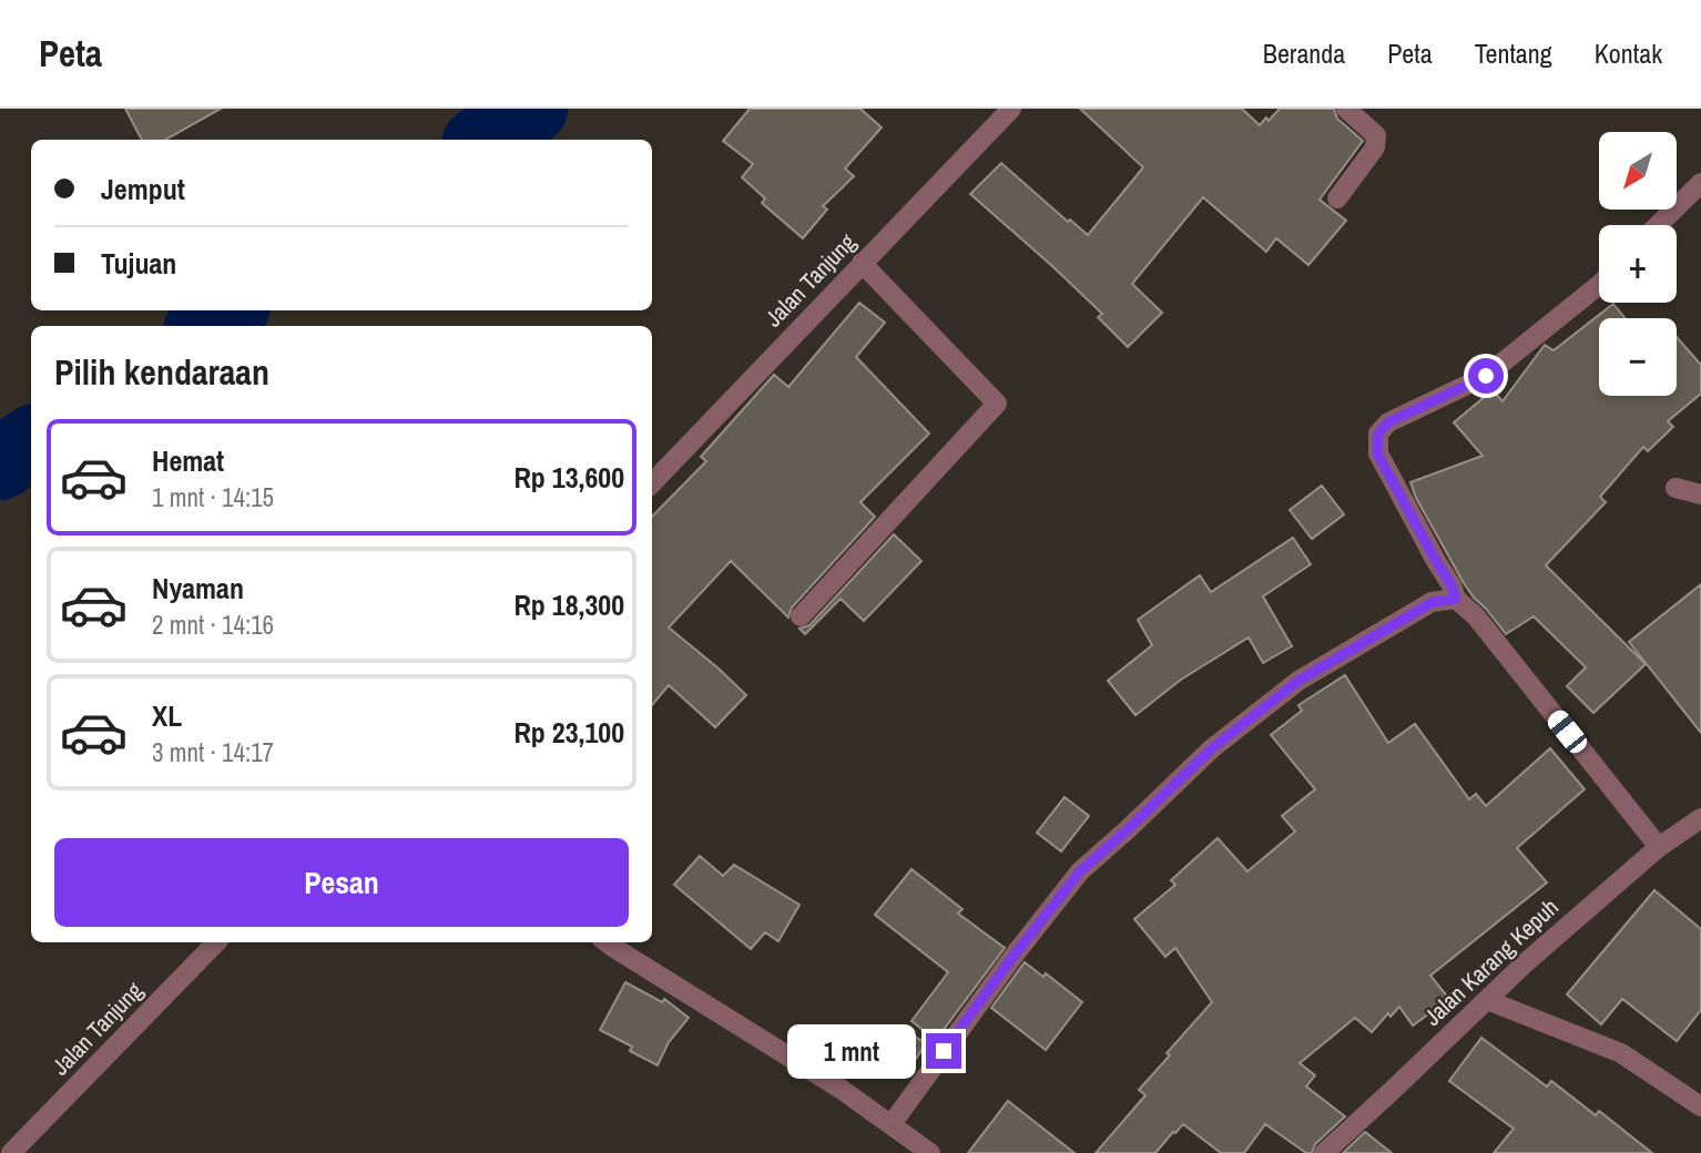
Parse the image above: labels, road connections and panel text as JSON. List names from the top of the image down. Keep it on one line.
{"streets":{"street":["Jalan Tanjung","Jalan Karang Kepuh"]},"north":"bottom left","page":{"header":"Peta","nav":["Beranda","Peta","Tentang","Kontak"],"map_buttons":["+","−"],"banner":["Jemput","Tujuan"],"heading":"Pilih kendaraan","list":[{"name":"Hemat","note":"1 mnt · 14:15","value":"Rp 13,600"},{"name":"Nyaman","note":"2 mnt · 14:16","value":"Rp 18,300"},{"name":"XL","note":"3 mnt · 14:17","value":"Rp 23,100"}],"buttons":"Pesan","bubble":"1 mnt"}}
